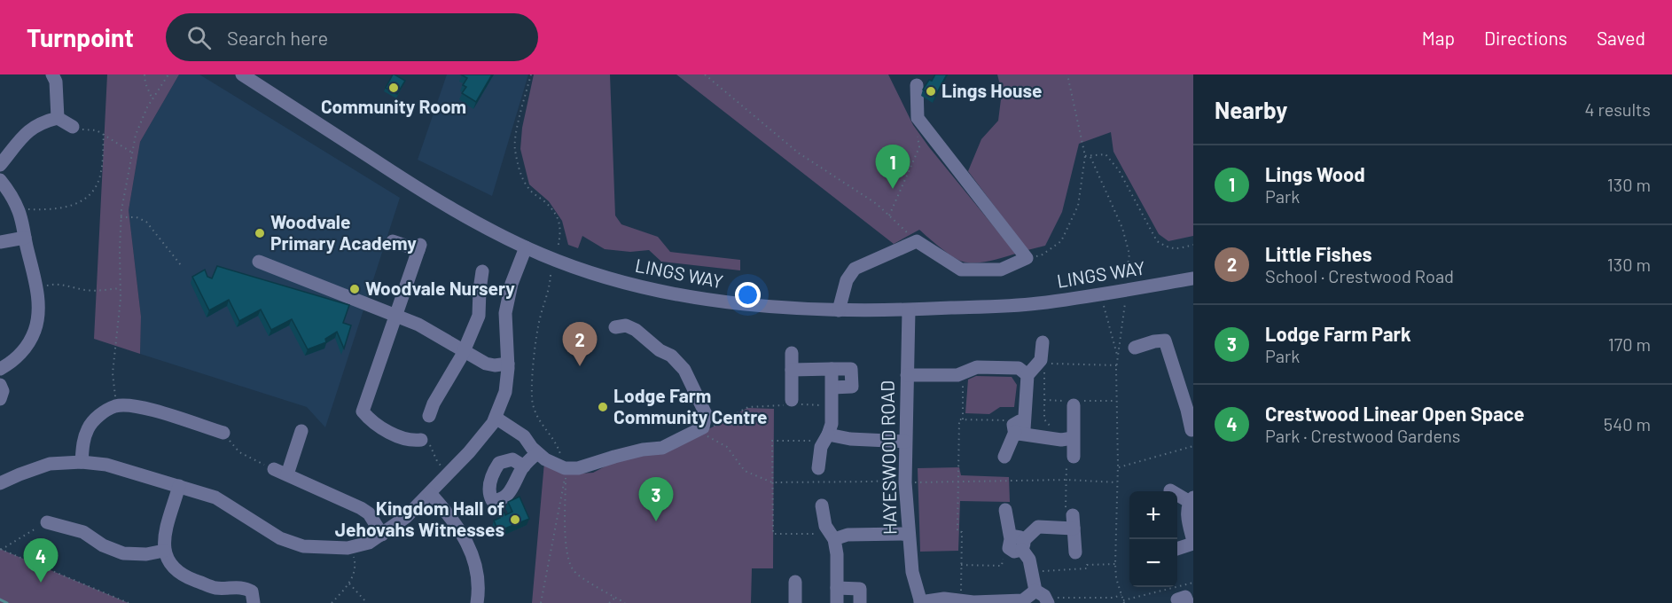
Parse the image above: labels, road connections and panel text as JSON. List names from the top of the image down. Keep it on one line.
{"streets":{"street":["LINGS WAY","HAYESWOOD ROAD"]},"crossings":[["LINGS WAY","HAYESWOOD ROAD"]],"places":["Community Room","Lings House","Woodvale Primary Academy","Woodvale Nursery","Lodge Farm Community Centre","Kingdom Hall of Jehovahs Witnesses"],"page":{"header":"Turnpoint","search":"Search here","nav":["Map","Directions","Saved"],"heading":["Nearby","4 results"],"list":[{"mark":"1","name":"Lings Wood","note":"Park","value":"130 m"},{"mark":"2","name":"Little Fishes","note":"School · Crestwood Road","value":"130 m"},{"mark":"3","name":"Lodge Farm Park","note":"Park","value":"170 m"},{"mark":"4","name":"Crestwood Linear Open Space","note":"Park · Crestwood Gardens","value":"540 m"}],"pins":["1","2","3","4"],"map_buttons":["+","−"]}}
